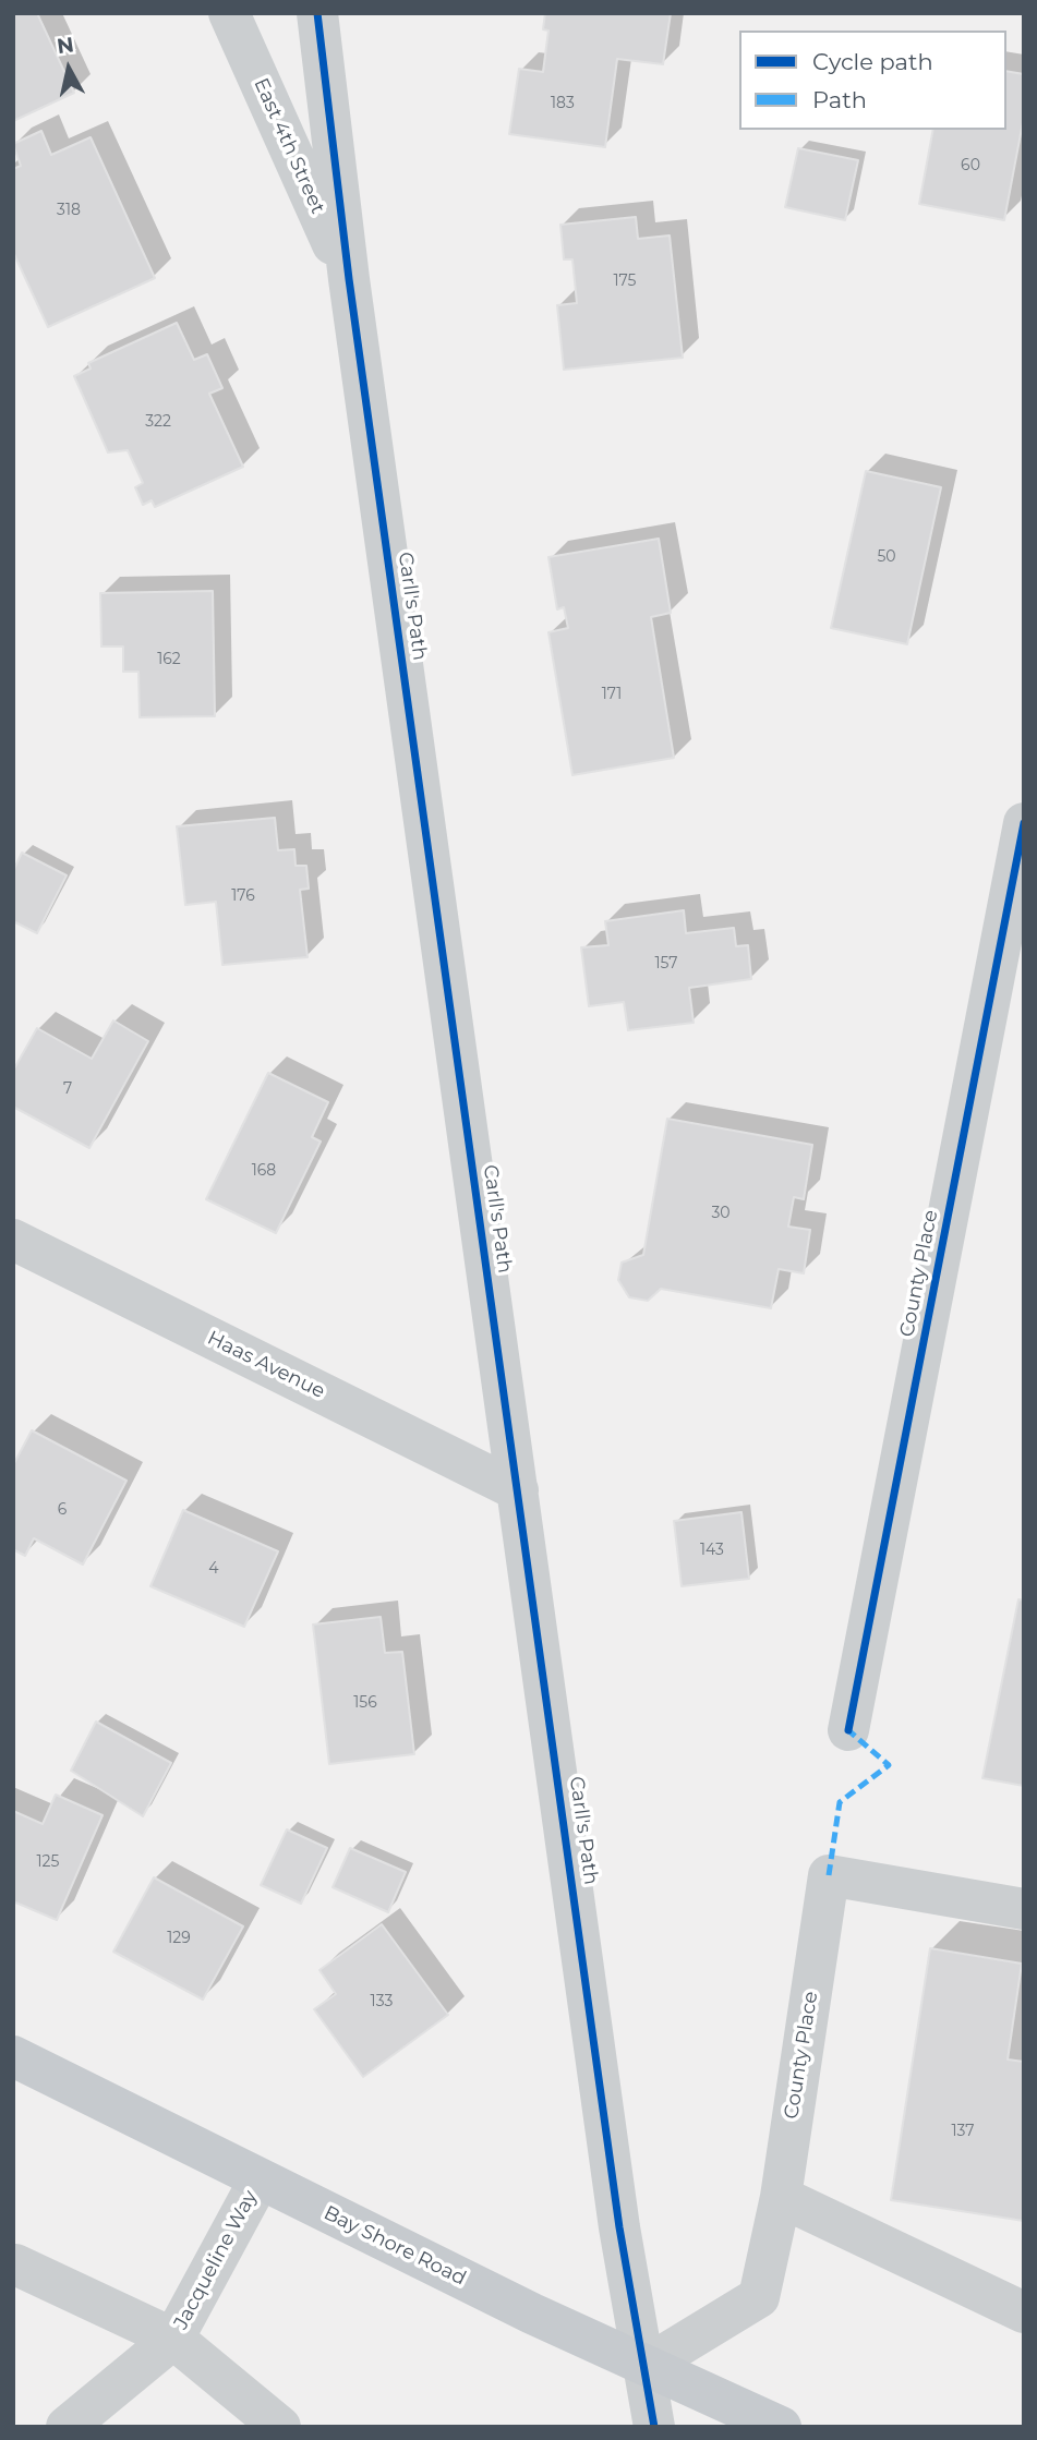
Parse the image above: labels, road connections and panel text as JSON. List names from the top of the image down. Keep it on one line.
{"streets":{"main road":["Bay Shore Road"],"street":["East 4th Street","Carll's Path","County Place","Haas Avenue","Jacqueline Way"]},"crossings":[["East 4th Street","Carll's Path"],["Carll's Path","County Place"],["Carll's Path","Haas Avenue"],["Carll's Path","Bay Shore Road"],["County Place","Bay Shore Road"],["Bay Shore Road","Jacqueline Way"]],"house_numbers":["183","60","318","175","322","50","162","171","176","157","7","168","30","6","143","4","156","125","129","133","137"],"legend":["Cycle path","Path"],"north":"top"}
